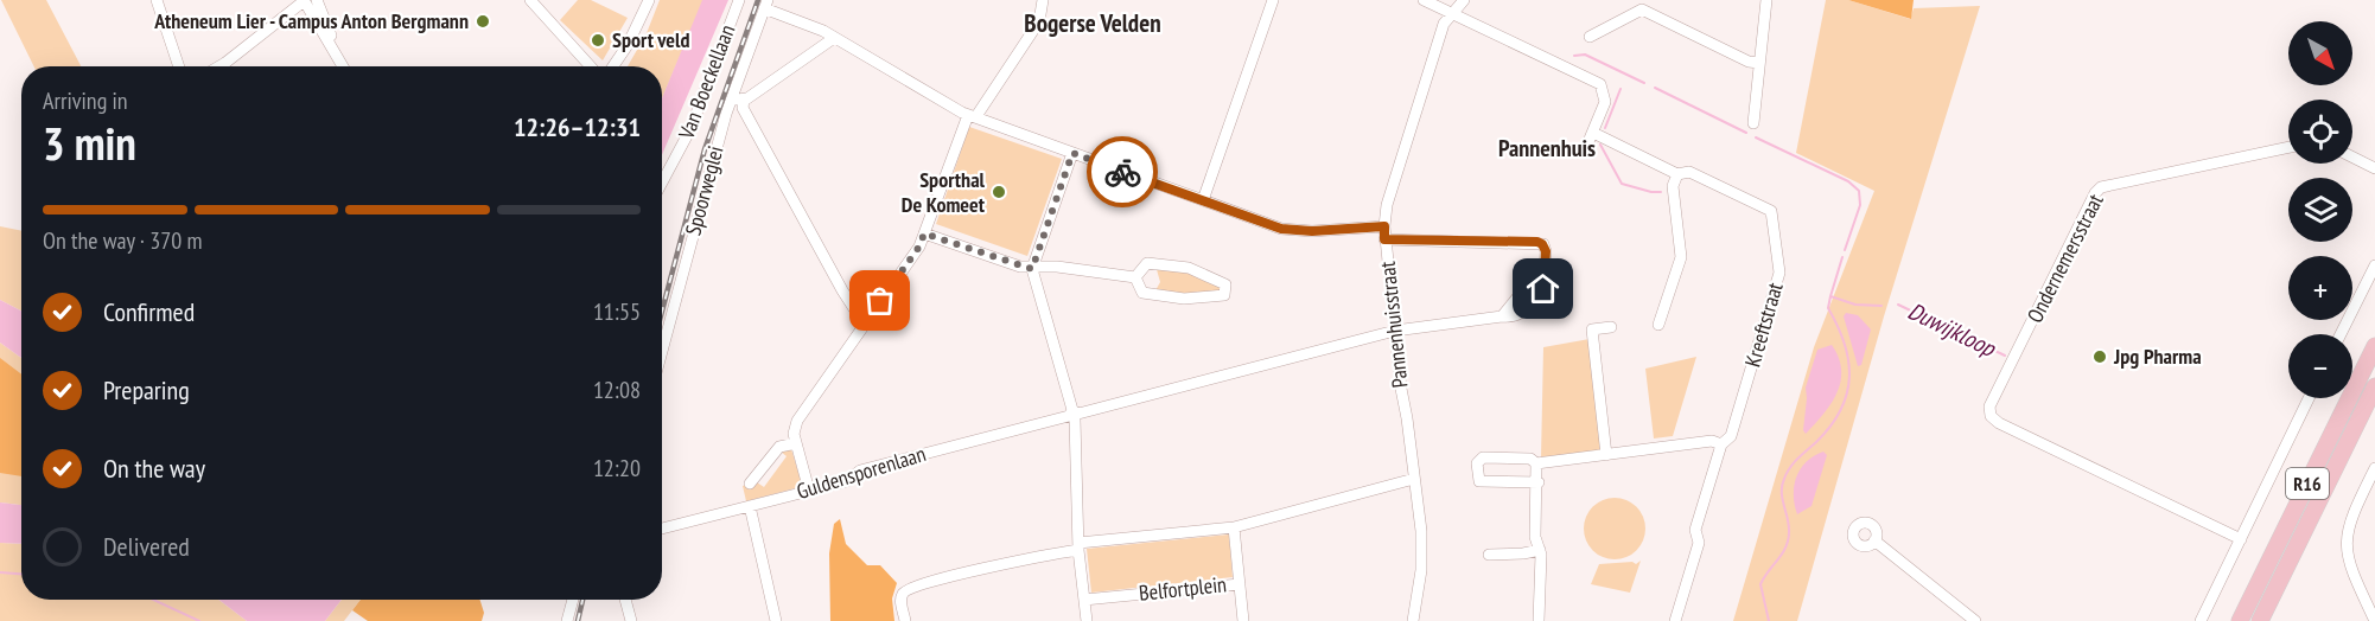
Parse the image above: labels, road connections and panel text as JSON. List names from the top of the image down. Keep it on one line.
{"streets":{"highway":["R16"],"street":["Van Boeckellaan","Spoorweglei","Ondernemersstraat","Pannenhuisstraat","Kreeftstraat","Guldensporenlaan","Belfortplein"]},"crossings":[["Pannenhuisstraat","Guldensporenlaan"]],"districts":["Bogerse Velden","Pannenhuis"],"water":["Duwijkloop"],"places":["Atheneum Lier - Campus Anton Bergmann","Sport veld","Sporthal De Komeet","Jpg Pharma"],"north":"bottom right","page":{"map_buttons":["+","−"],"heading":["3 min","Arriving in","12:26–12:31"],"bar":"On the way · 370 m","list":[["Confirmed","11:55"],["Preparing","12:08"],["On the way","12:20"],"Delivered"]}}
